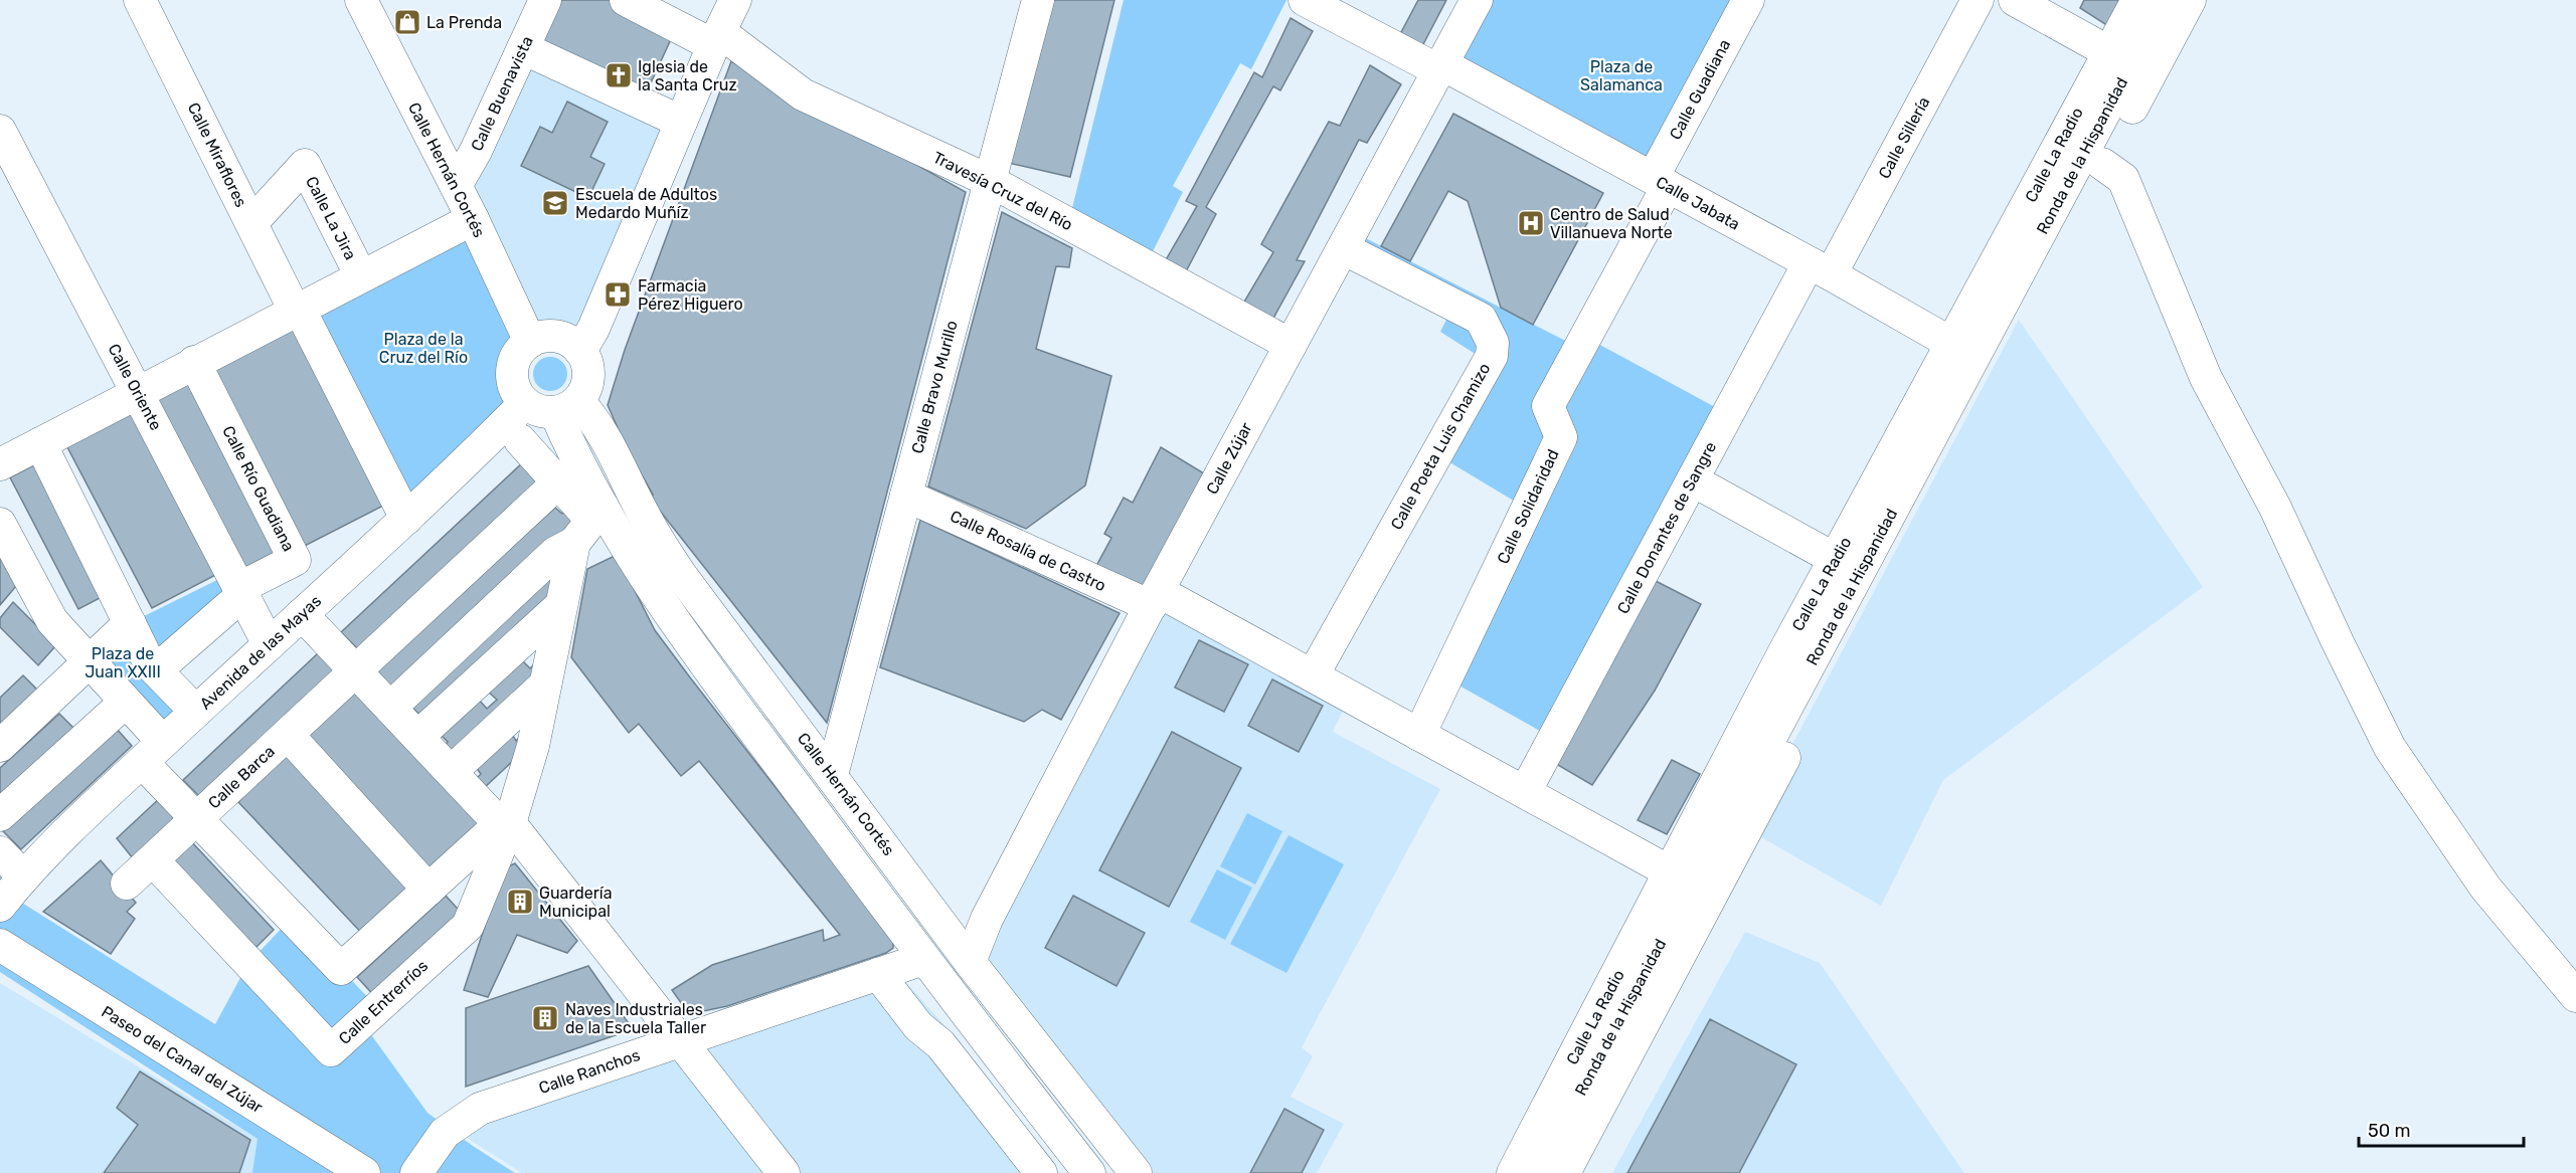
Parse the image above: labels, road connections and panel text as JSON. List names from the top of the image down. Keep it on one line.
{"streets":{"street":["Calle Guadiana","Calle Buenavista","Calle Sillería","Calle Miraflores","Calle La Radio","Ronda de la Hispanidad","Calle Hernán Cortés","Travesía Cruz del Río","Calle Jabata","Calle La Jira","Calle Oriente","Calle Bravo Murillo","Calle Poeta Luis Chamizo","Calle Zújar","Calle Río Guadiana","Calle Solidaridad","Calle Donantes de Sangre","Calle Rosalía de Castro","Avenida de las Mayas","Calle Barca","Calle Entrerríos","Paseo del Canal del Zújar","Calle Ranchos"]},"crossings":[["Calle Guadiana","Calle Jabata"],["Calle Guadiana","Calle Solidaridad"],["Calle Buenavista","Calle Hernán Cortés"],["Calle Sillería","Calle Jabata"],["Calle Sillería","Calle Donantes de Sangre"],["Calle Miraflores","Calle La Jira"],["Calle La Radio","Calle Jabata"],["Calle La Radio","Calle Rosalía de Castro"],["Calle Hernán Cortés","Calle Bravo Murillo"],["Calle Hernán Cortés","Calle Zújar"],["Calle Hernán Cortés","Avenida de las Mayas"],["Travesía Cruz del Río","Calle Bravo Murillo"],["Travesía Cruz del Río","Calle Zújar"],["Calle Jabata","Calle Zújar"],["Calle Jabata","Calle Solidaridad"],["Calle Jabata","Calle Donantes de Sangre"],["Calle Oriente","Calle Río Guadiana"],["Calle Oriente","Avenida de las Mayas"],["Calle Bravo Murillo","Calle Rosalía de Castro"],["Calle Poeta Luis Chamizo","Calle Zújar"],["Calle Poeta Luis Chamizo","Calle Rosalía de Castro"],["Calle Zújar","Calle Rosalía de Castro"],["Calle Solidaridad","Calle Rosalía de Castro"],["Calle Donantes de Sangre","Calle Rosalía de Castro"],["Calle Barca","Calle Entrerríos"]],"parks":["Plaza de Salamanca","Plaza de la Cruz del Río","Plaza de Juan XXIII"],"places":{"shop":["La Prenda"],"church":["Iglesia de la Santa Cruz"],"school or university":["Escuela de Adultos Medardo Muñíz"],"hospital":["Centro de Salud Villanueva Norte"],"pharmacy":["Farmacia Pérez Higuero"],"building":["Guardería Municipal","Naves Industriales de la Escuela Taller"]},"scale_bar":"50 m"}
